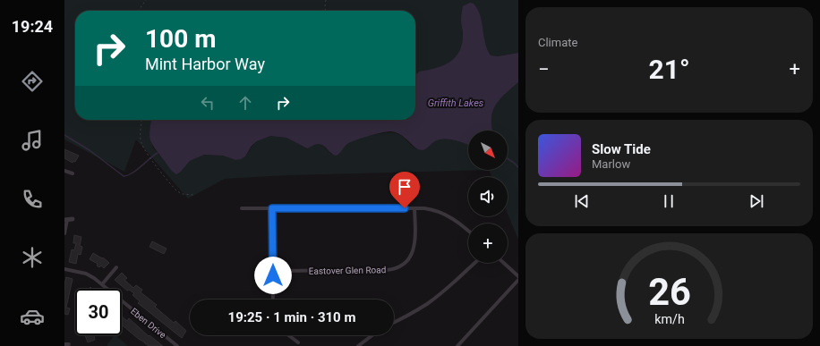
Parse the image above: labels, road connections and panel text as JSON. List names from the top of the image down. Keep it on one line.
{"streets":{"street":["Eastover Glen Road","Eben Drive"]},"water":["Griffith Lakes"],"north":"bottom right","page":{"tabs":"19:24","tile":"Climate","turn":["100 m","Mint Harbor Way"],"heat":["−","21°","+"],"map_buttons":"+","song":["Slow Tide","Marlow"],"limit":"30","trip":"19:25 · 1 min · 310 m","gauge":["26","km/h"]}}
